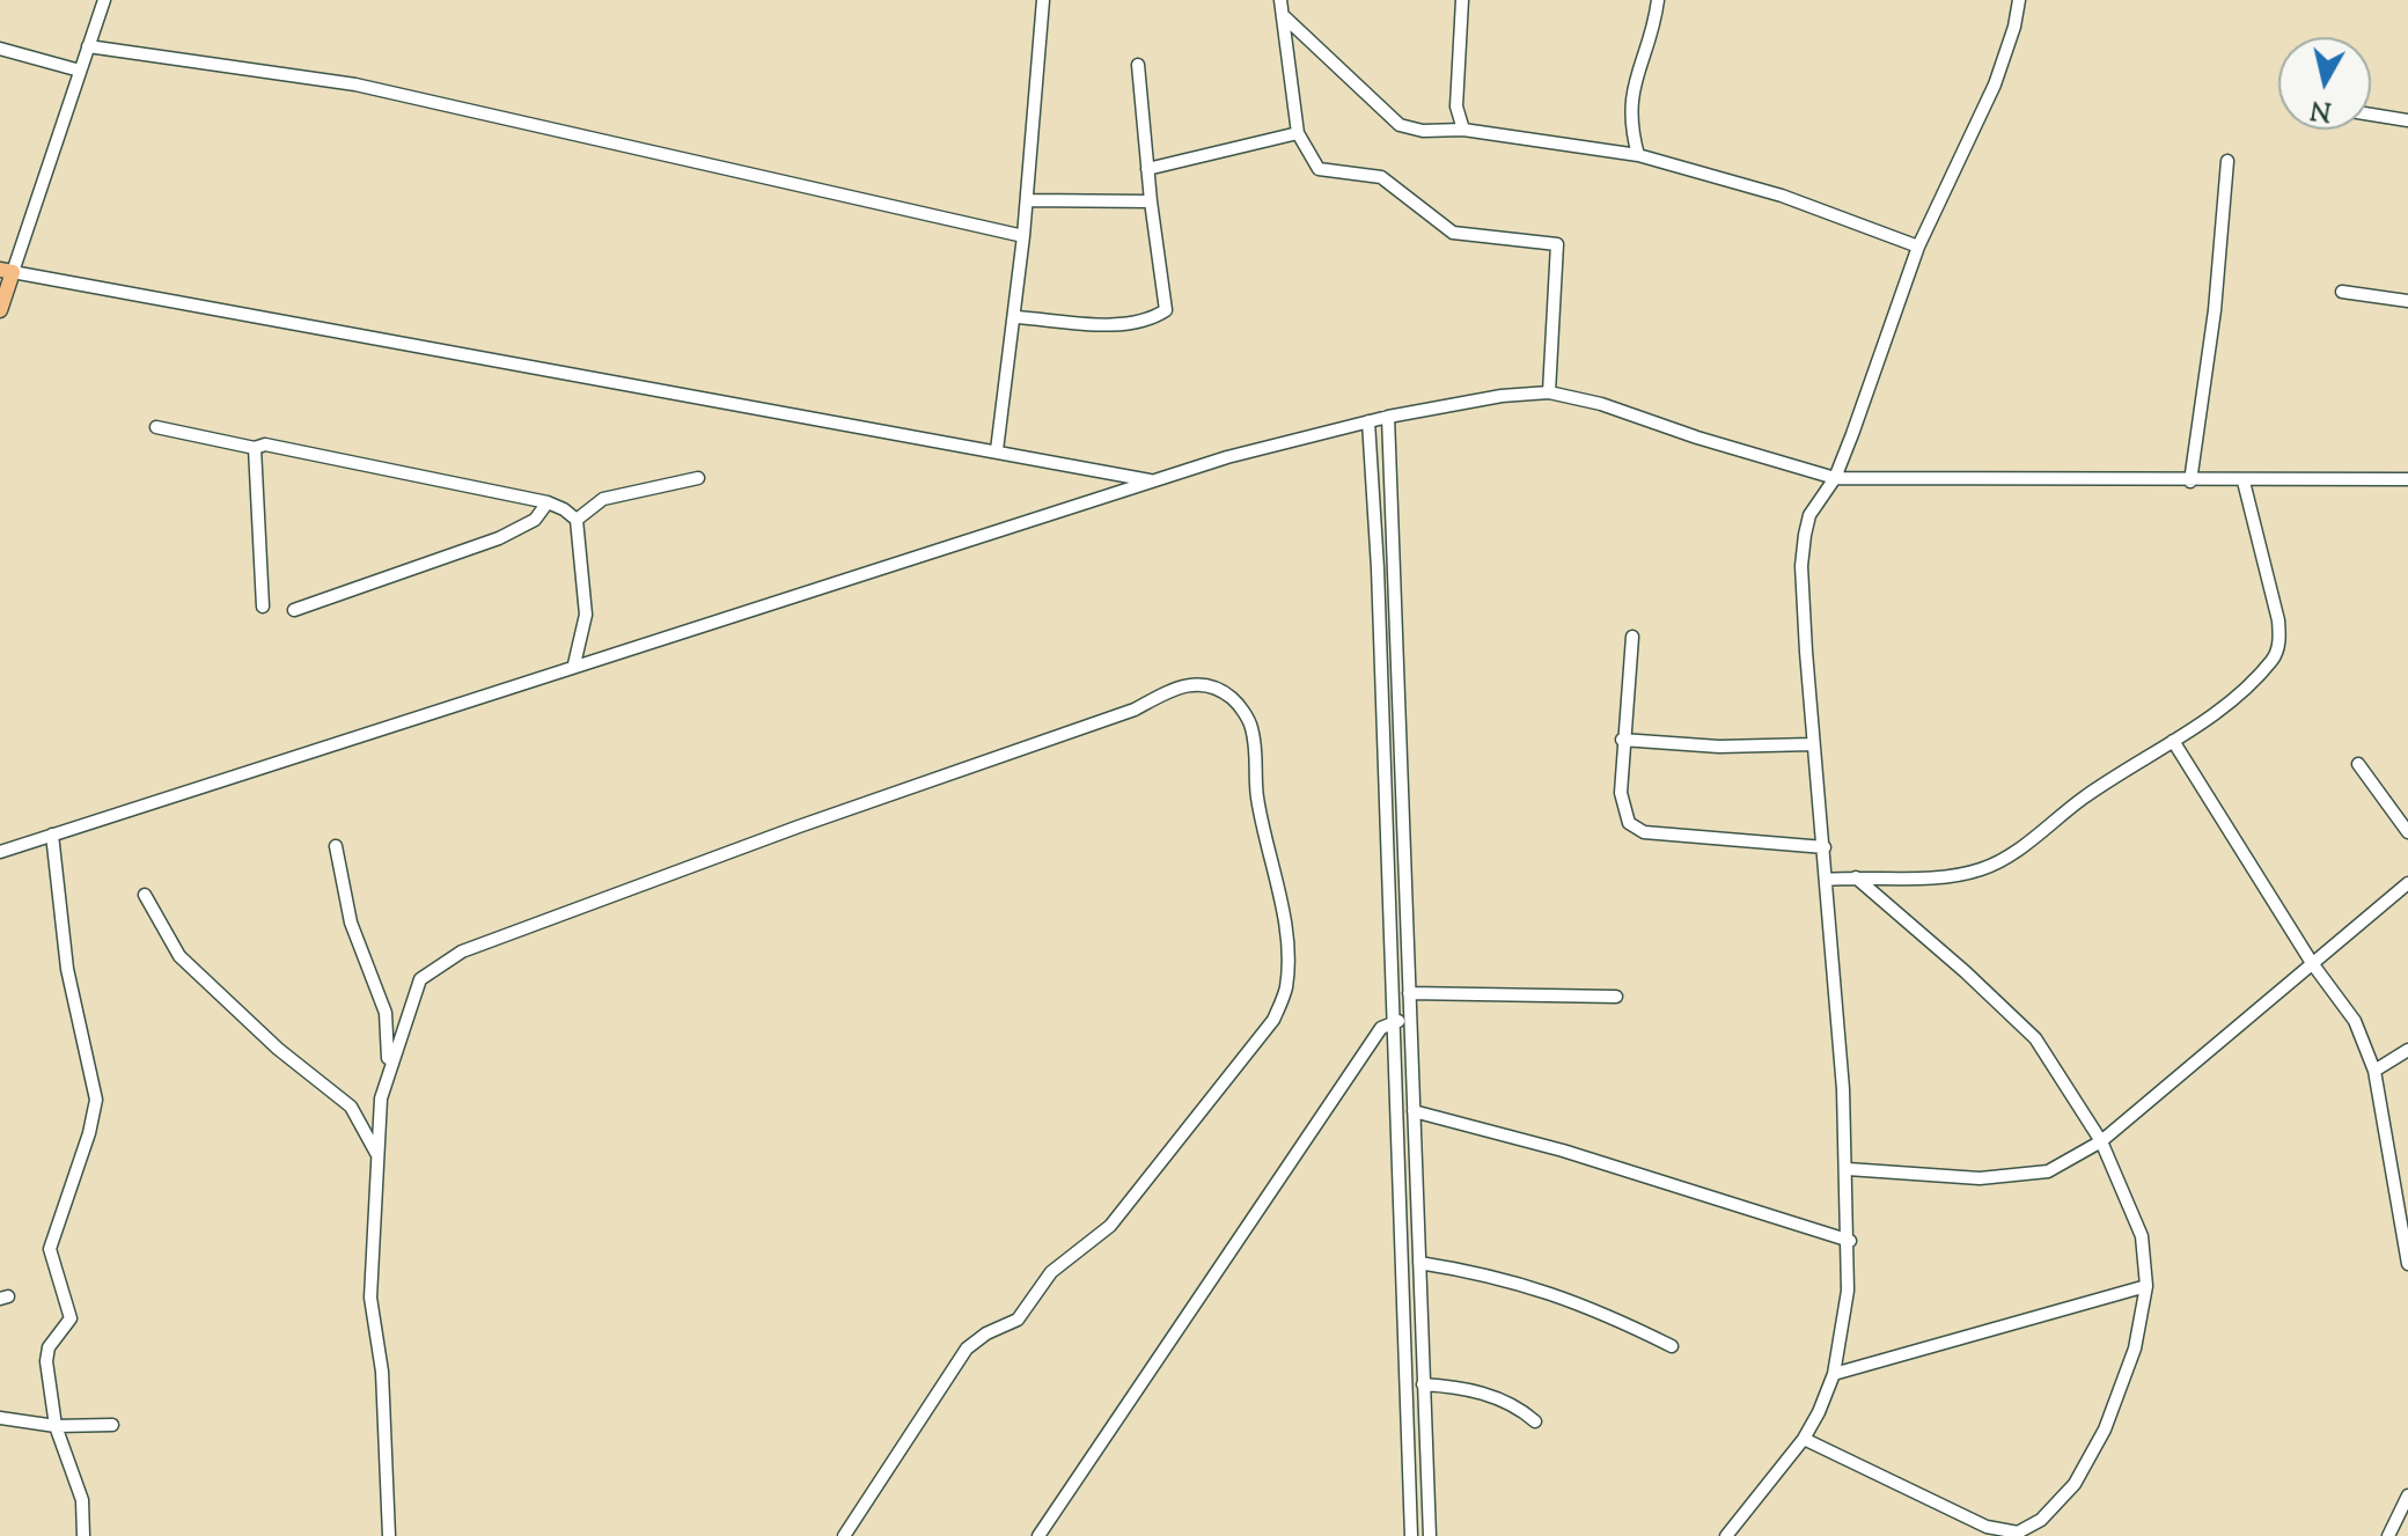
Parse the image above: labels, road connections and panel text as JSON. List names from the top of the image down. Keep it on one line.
{"north":"bottom"}
